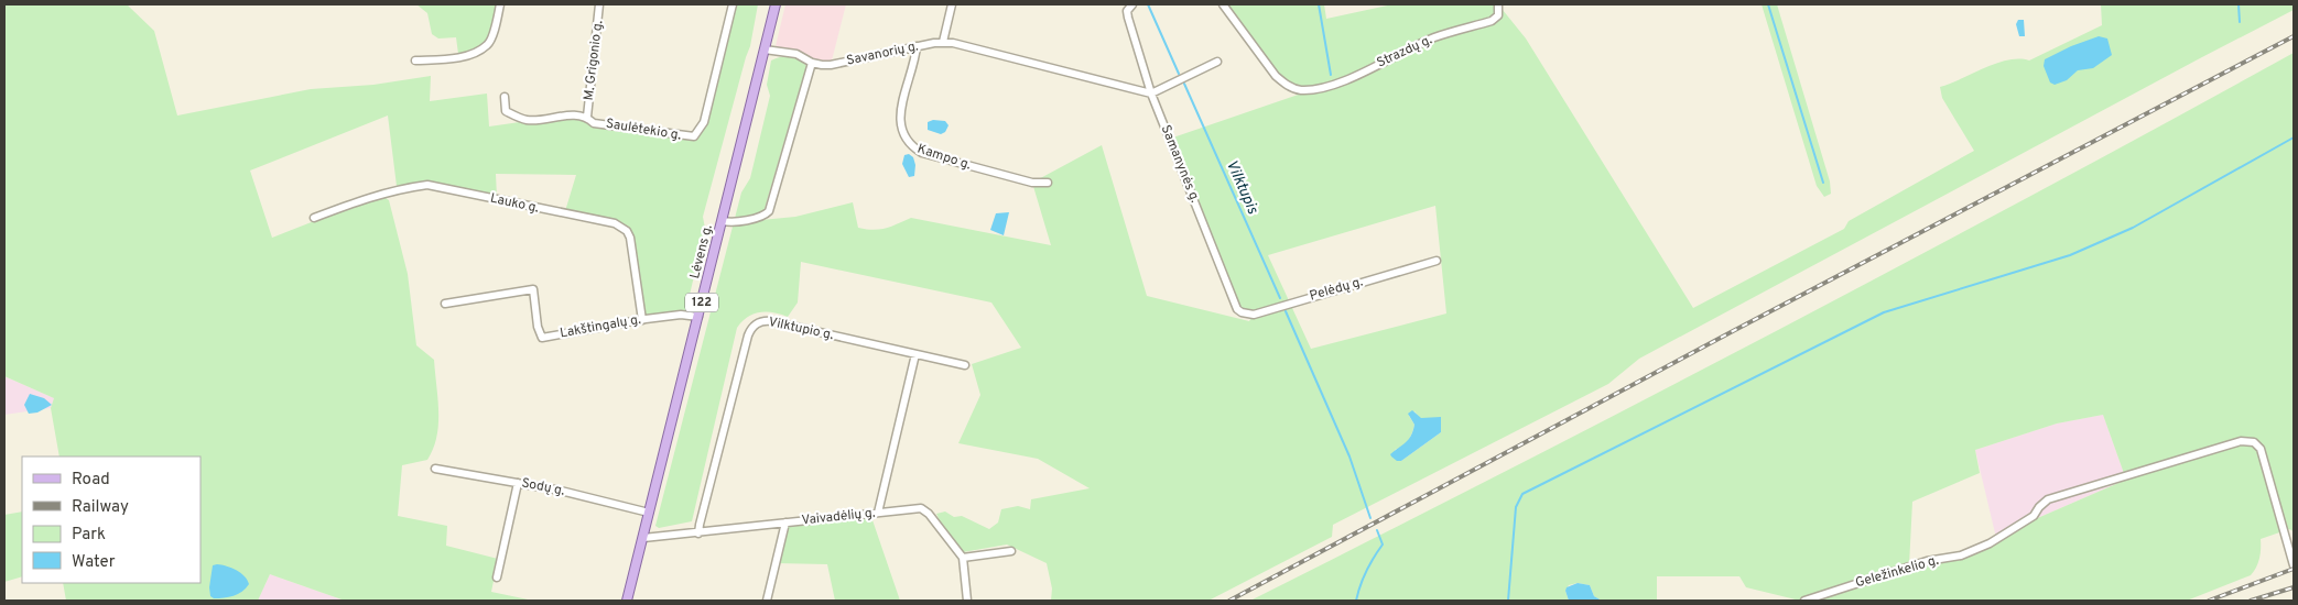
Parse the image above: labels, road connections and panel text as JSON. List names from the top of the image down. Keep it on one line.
{"streets":{"main road":["Lėvens g.","122"],"street":["Strazdų g.","Savanorių g.","M. Grigonio g.","Saulėtekio g.","Kampo g.","Samanynės g.","Lauko g.","Pelėdų g.","Lakštingalų g.","Vilktupio g.","Sodų g.","Vaivadėlių g.","Geležinkelio g."]},"crossings":[["Savanorių g.","Kampo g."],["Savanorių g.","Samanynės g."],["M. Grigonio g.","Saulėtekio g."],["Samanynės g.","Pelėdų g."],["Lauko g.","Lakštingalų g."],["Lėvens g.","Lakštingalų g."],["Lėvens g.","Sodų g."],["Lėvens g.","Vaivadėlių g."],["Vilktupio g.","Vaivadėlių g."]],"water":["Vilktupis"],"legend":["Road","Railway","Park","Water"]}
